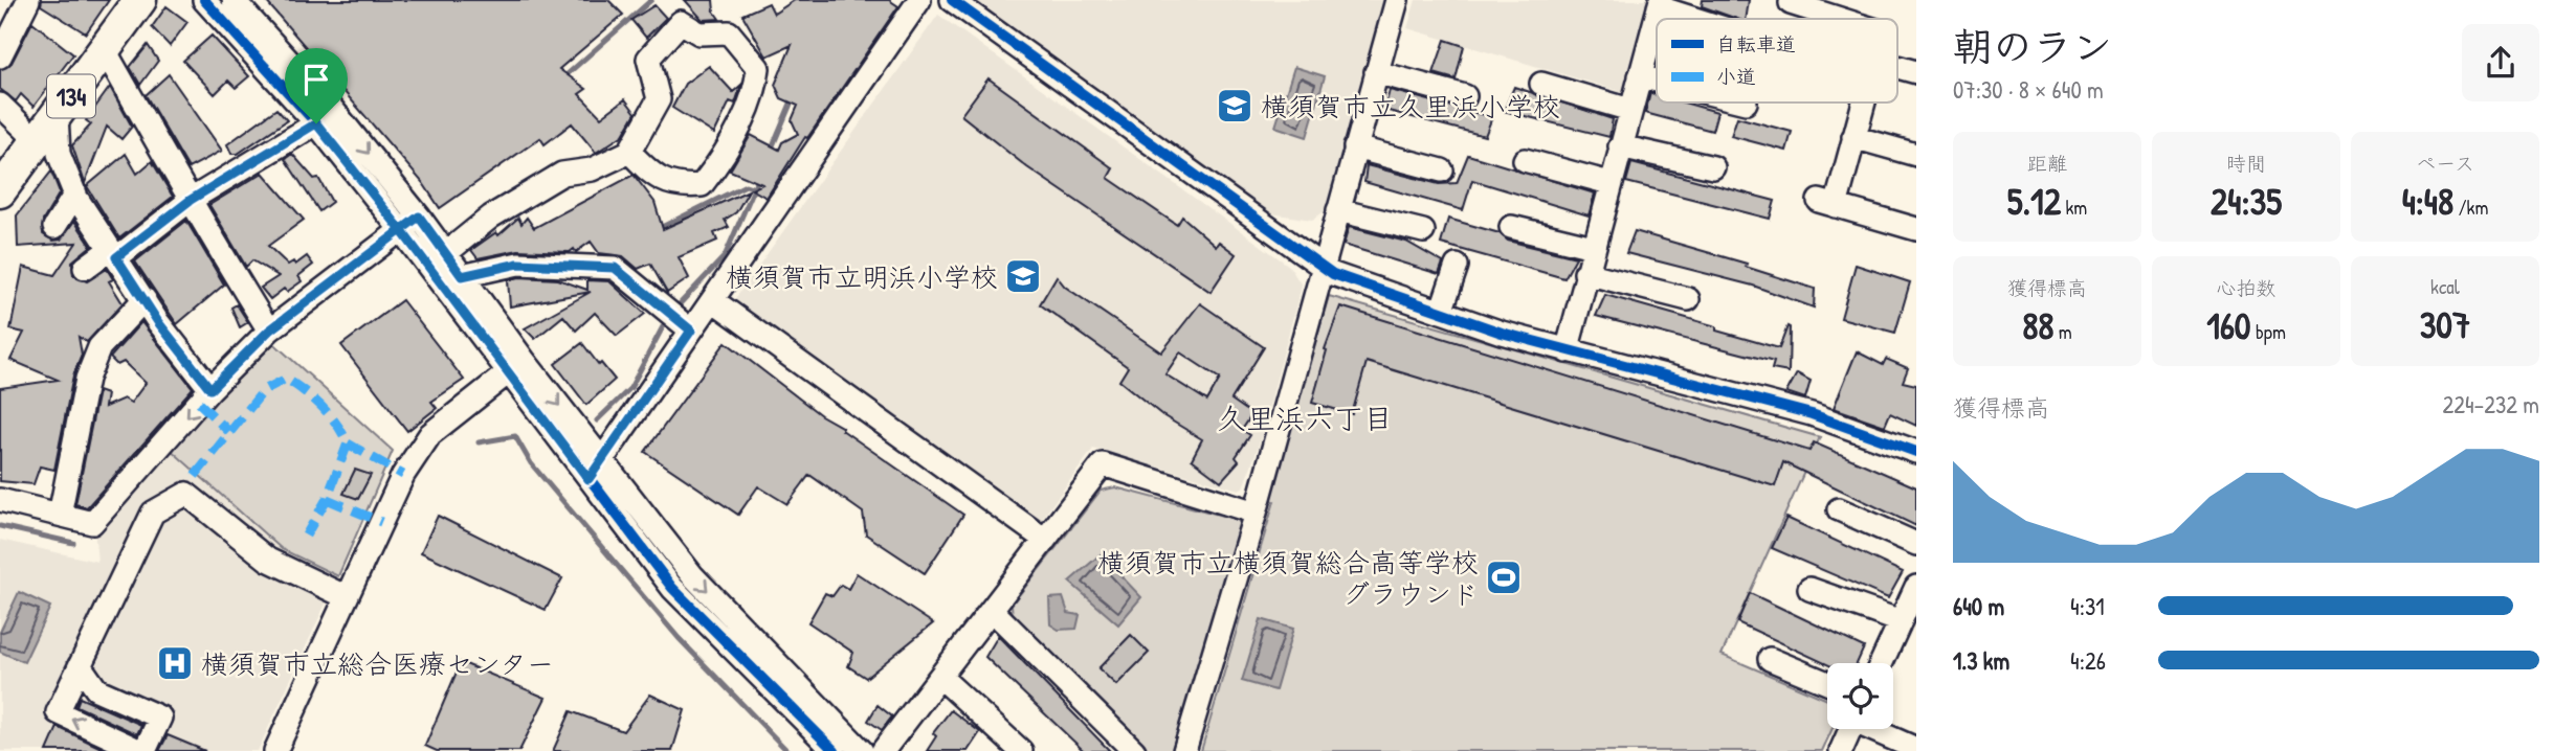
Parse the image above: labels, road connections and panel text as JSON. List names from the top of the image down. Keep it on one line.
{"streets":{"highway":["134"]},"districts":["久里浜六丁目"],"places":{"school or university":["横須賀市立久里浜小学校","横須賀市立明浜小学校"],"sports":["横須賀市立横須賀総合高等学校 グラウンド"],"hospital":["横須賀市立総合医療センター"]},"legend":["自転車道","小道"],"page":{"heading":["朝のラン","07:30 · 8 × 640 m"],"stats":[["距離","5.12 km"],["時間","24:35"],["ペース","4:48 /km"],["獲得標高","88 m"],["心拍数","160 bpm"],["kcal","307"]],"chart":["獲得標高","224–232 m"],"list":[{"name":"640 m","note":"4:31"},{"name":"1.3 km","note":"4:26"}]}}
